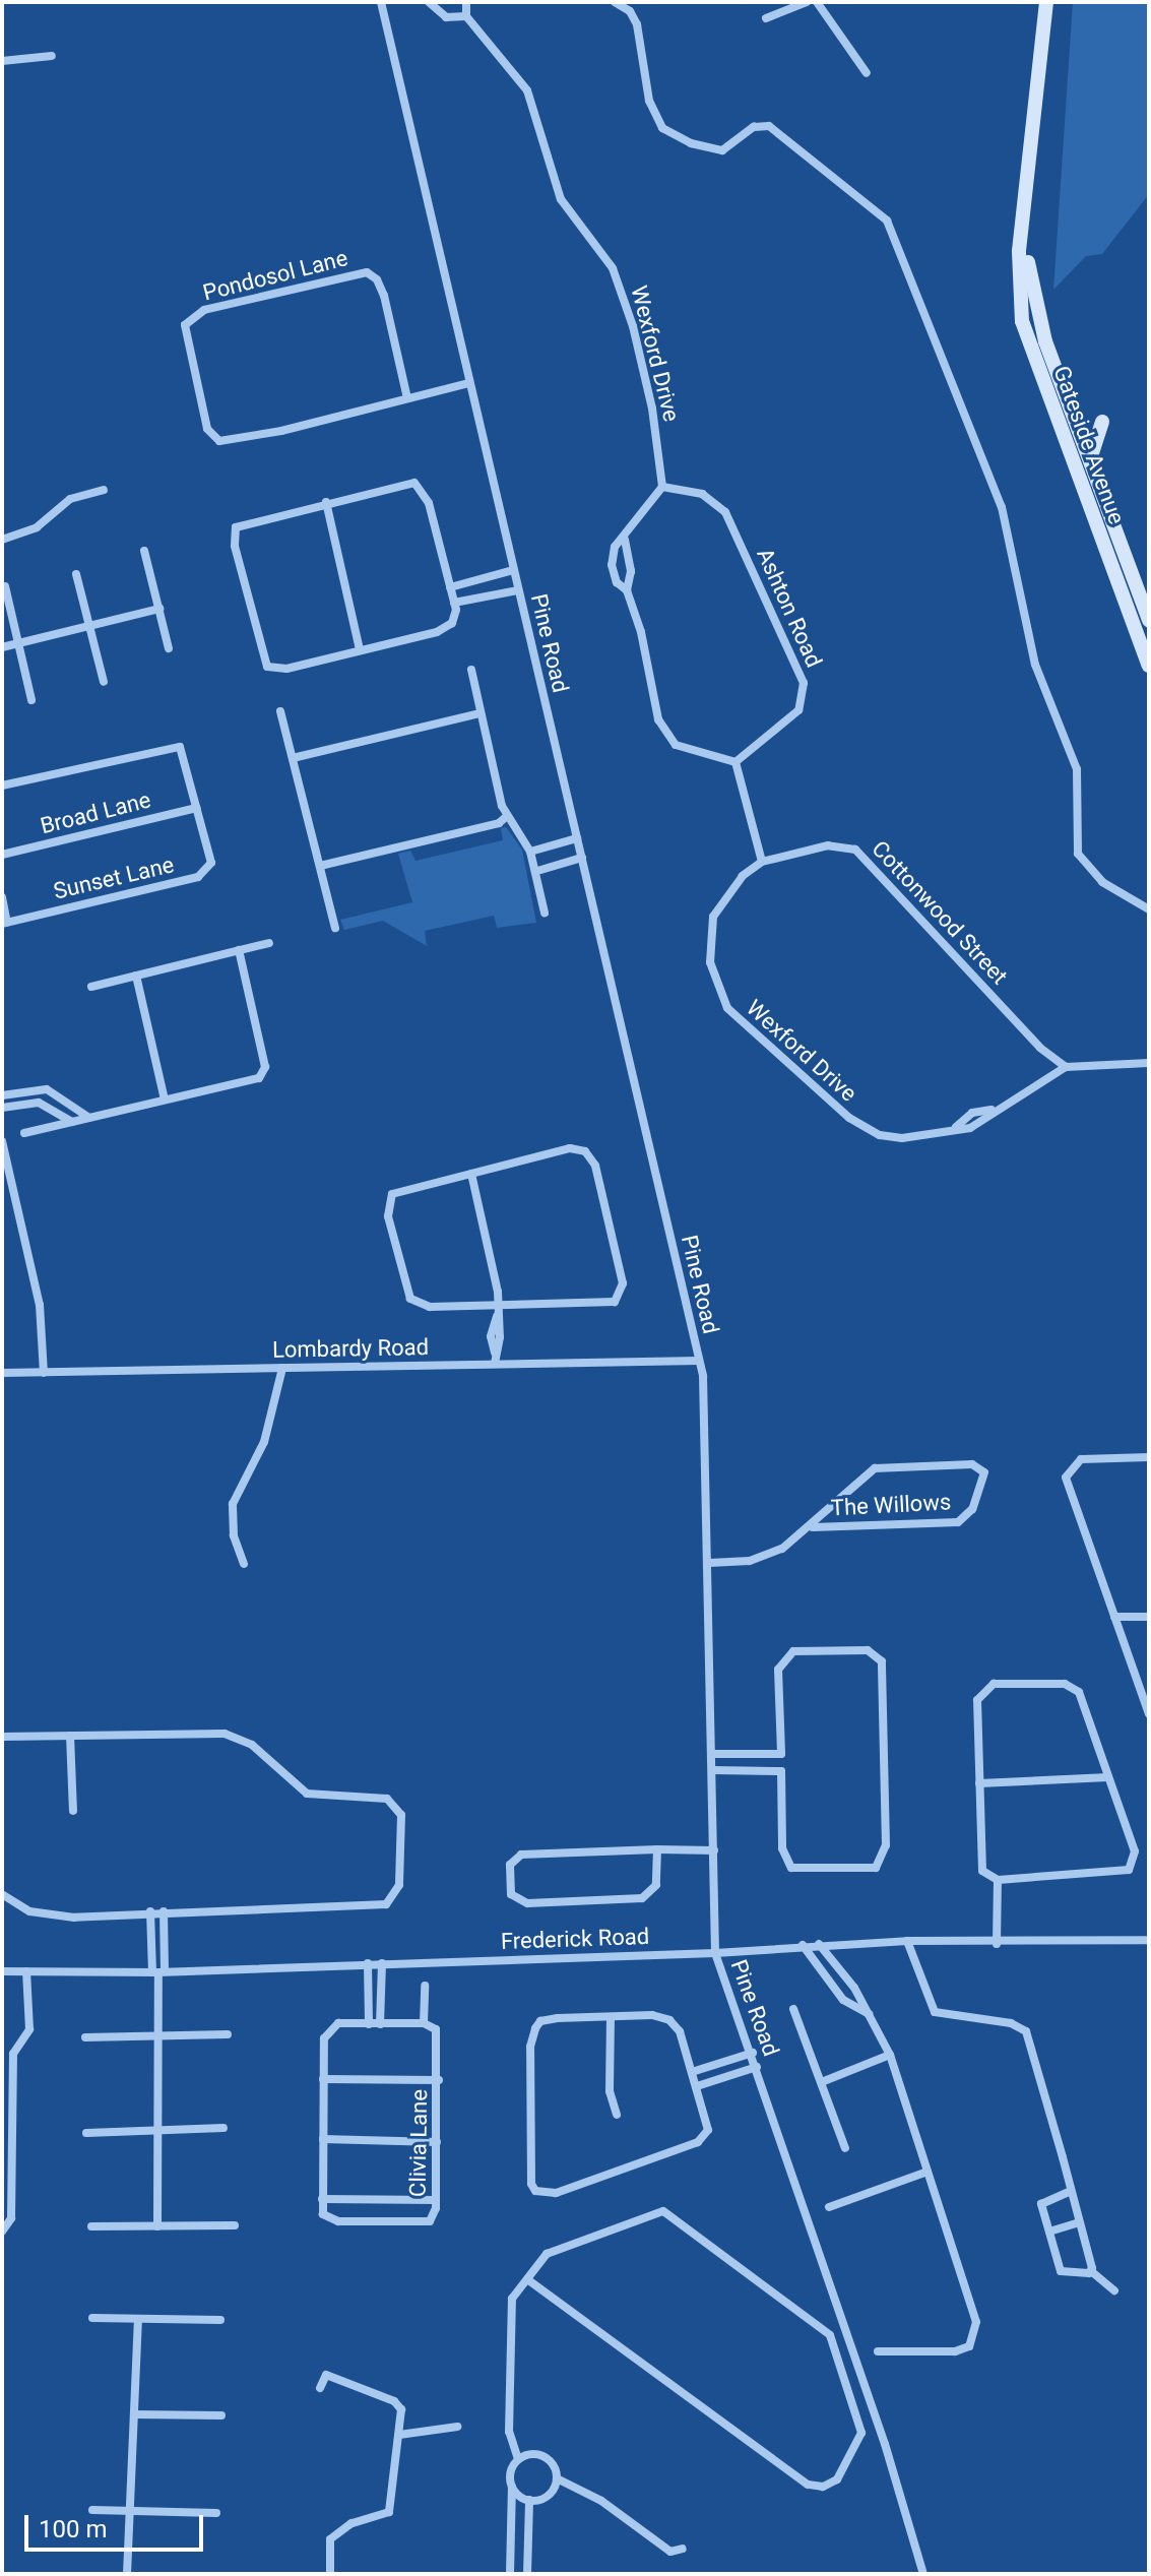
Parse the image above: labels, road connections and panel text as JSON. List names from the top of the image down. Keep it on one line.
{"streets":{"street":["Pondosol Lane","Wexford Drive","Gateside Avenue","Ashton Road","Pine Road","Broad Lane","Sunset Lane","Cottonwood Street","Lombardy Road","The Willows","Frederick Road","Clivia Lane"]},"crossings":[["Pondosol Lane","Pine Road"],["Wexford Drive","Ashton Road"],["Wexford Drive","Cottonwood Street"],["Pine Road","Lombardy Road"],["Pine Road","The Willows"],["Pine Road","Frederick Road"],["Broad Lane","Sunset Lane"]],"scale_bar":"100 m"}
